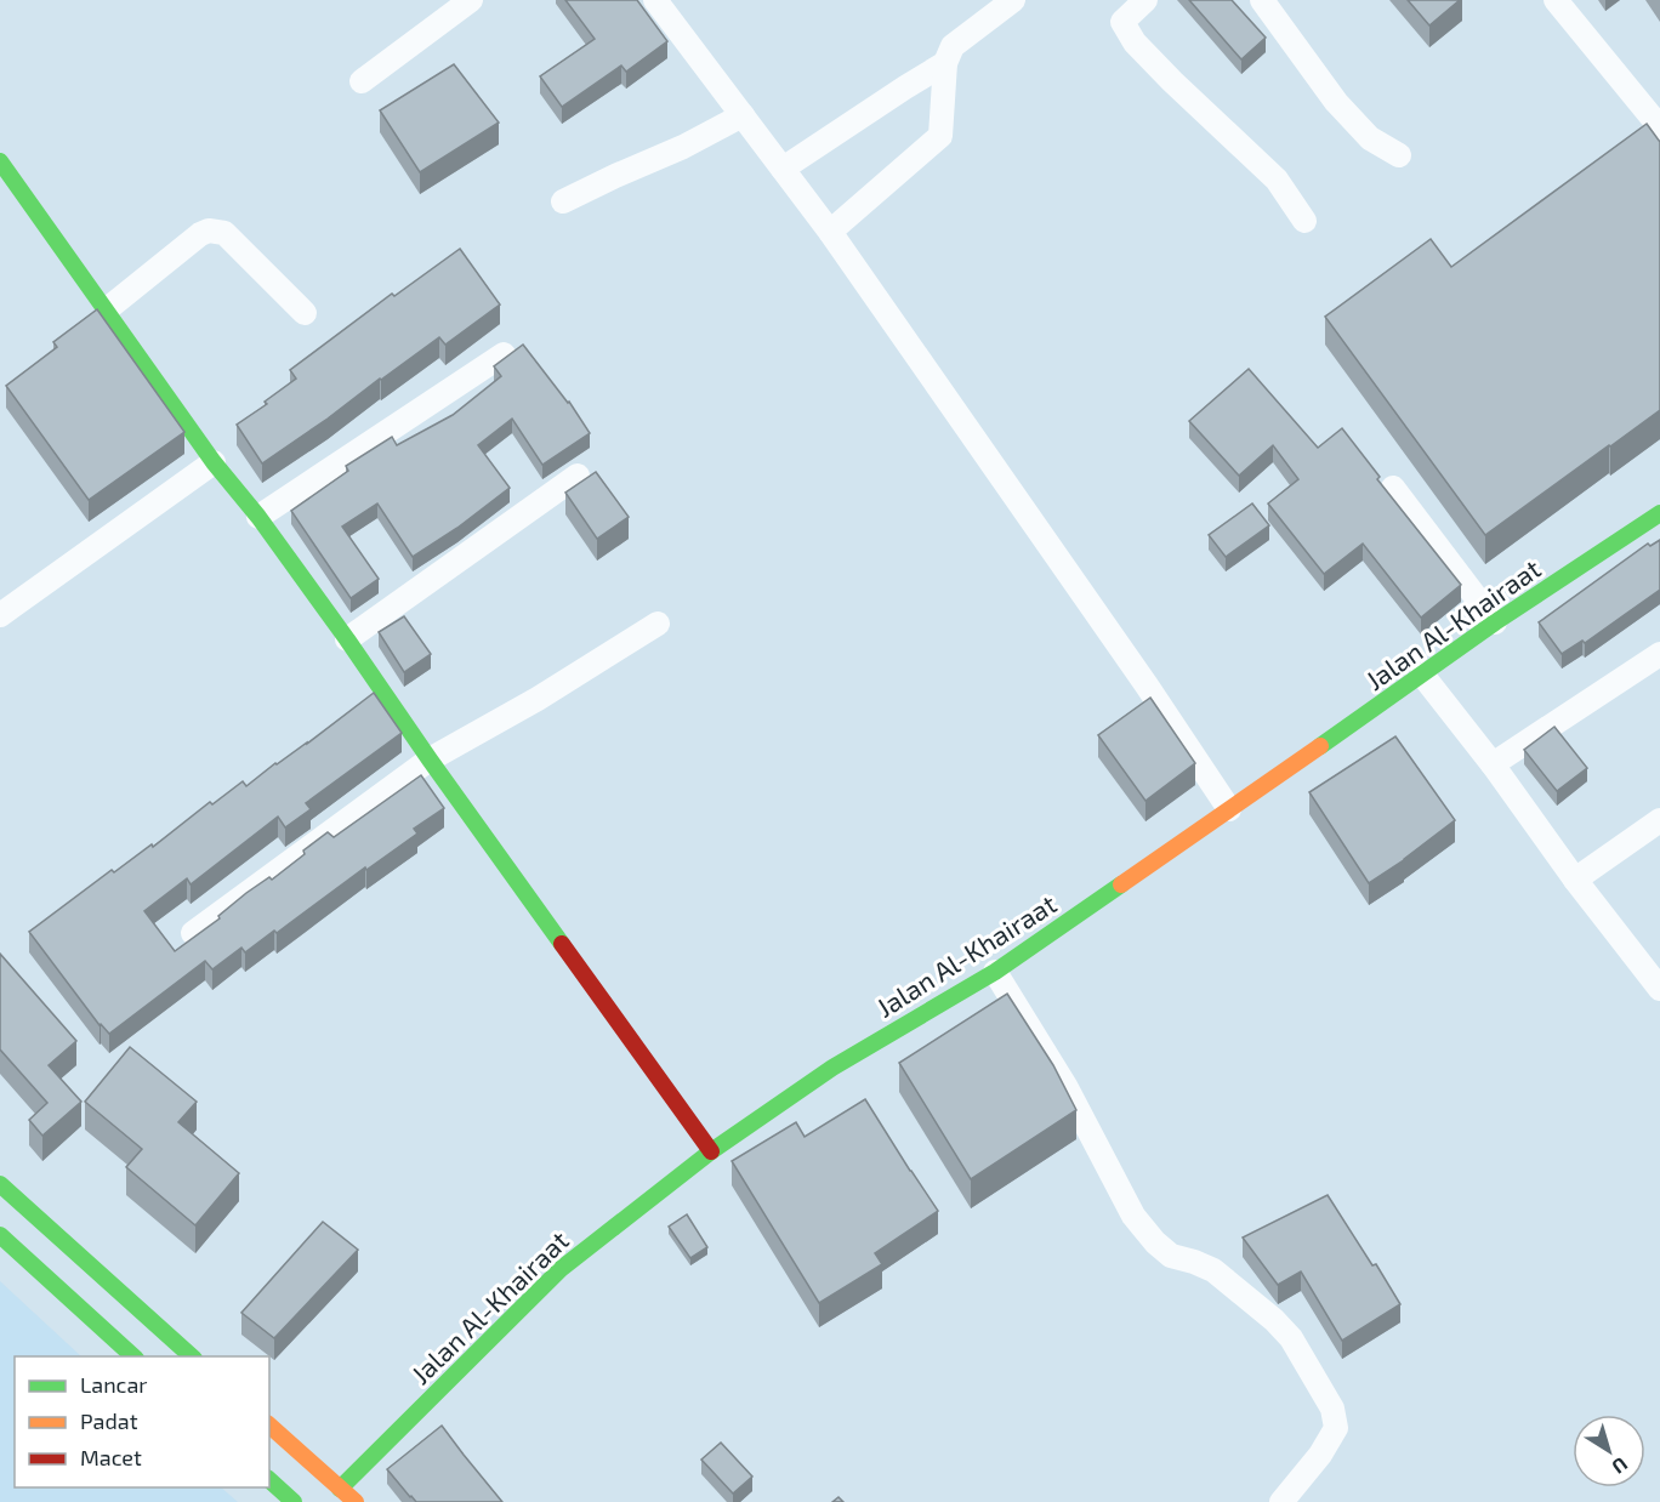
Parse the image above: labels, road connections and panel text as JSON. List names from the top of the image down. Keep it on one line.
{"streets":{"street":["Jalan Al-Khairaat"]},"legend":["Lancar","Padat","Macet"],"north":"bottom right"}
